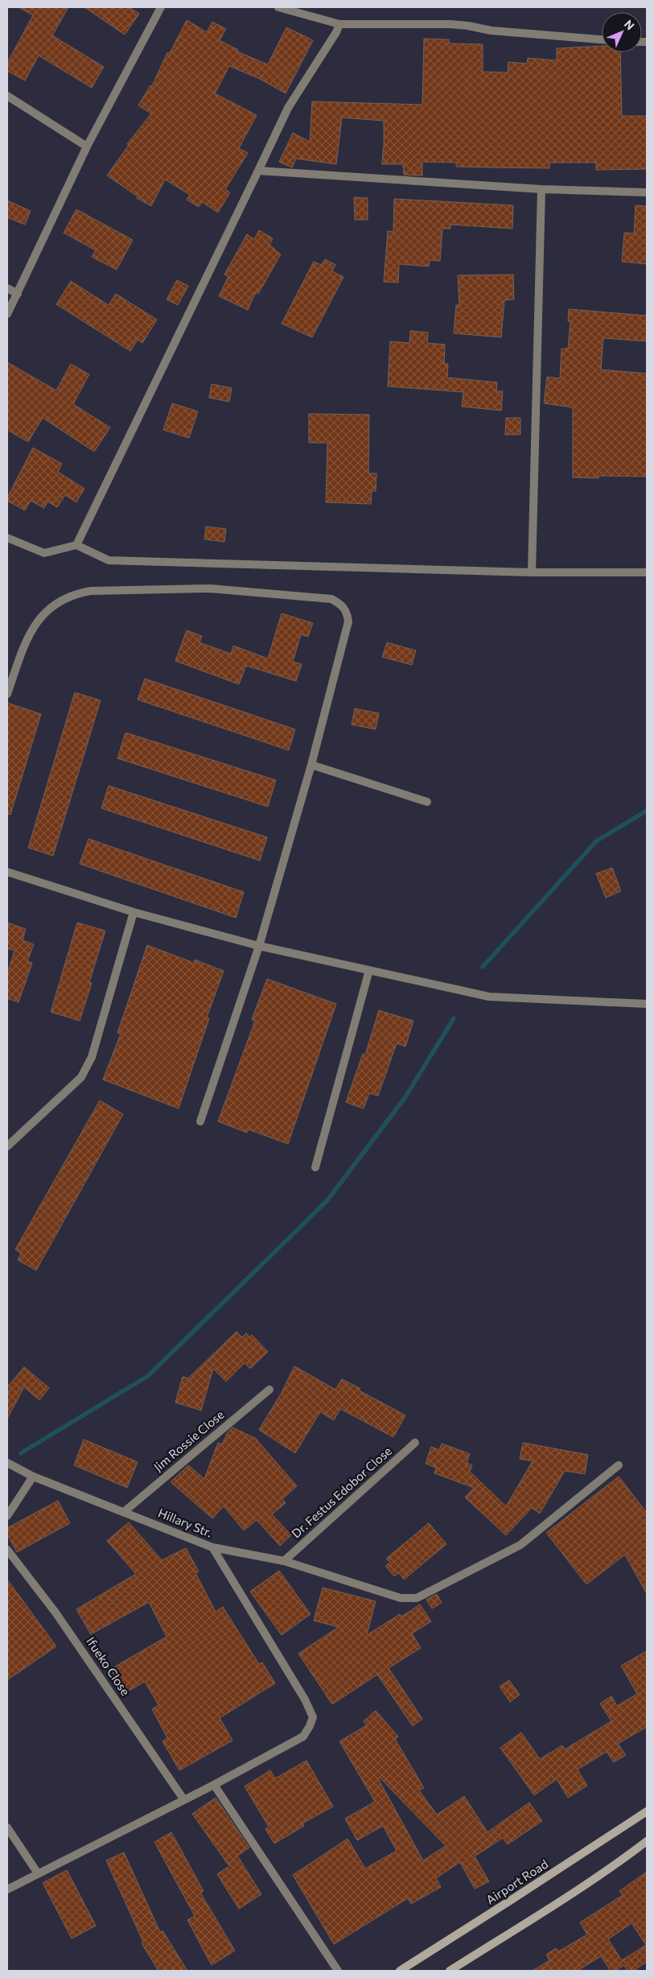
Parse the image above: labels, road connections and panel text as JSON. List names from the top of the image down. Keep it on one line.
{"streets":{"main road":["Airport Road"],"street":["Jim Rossie Close","Dr. Festus Edobor Close","Hillary Str.","Ifueko Close"]},"crossings":[["Jim Rossie Close","Hillary Str."]],"north":"top right"}
